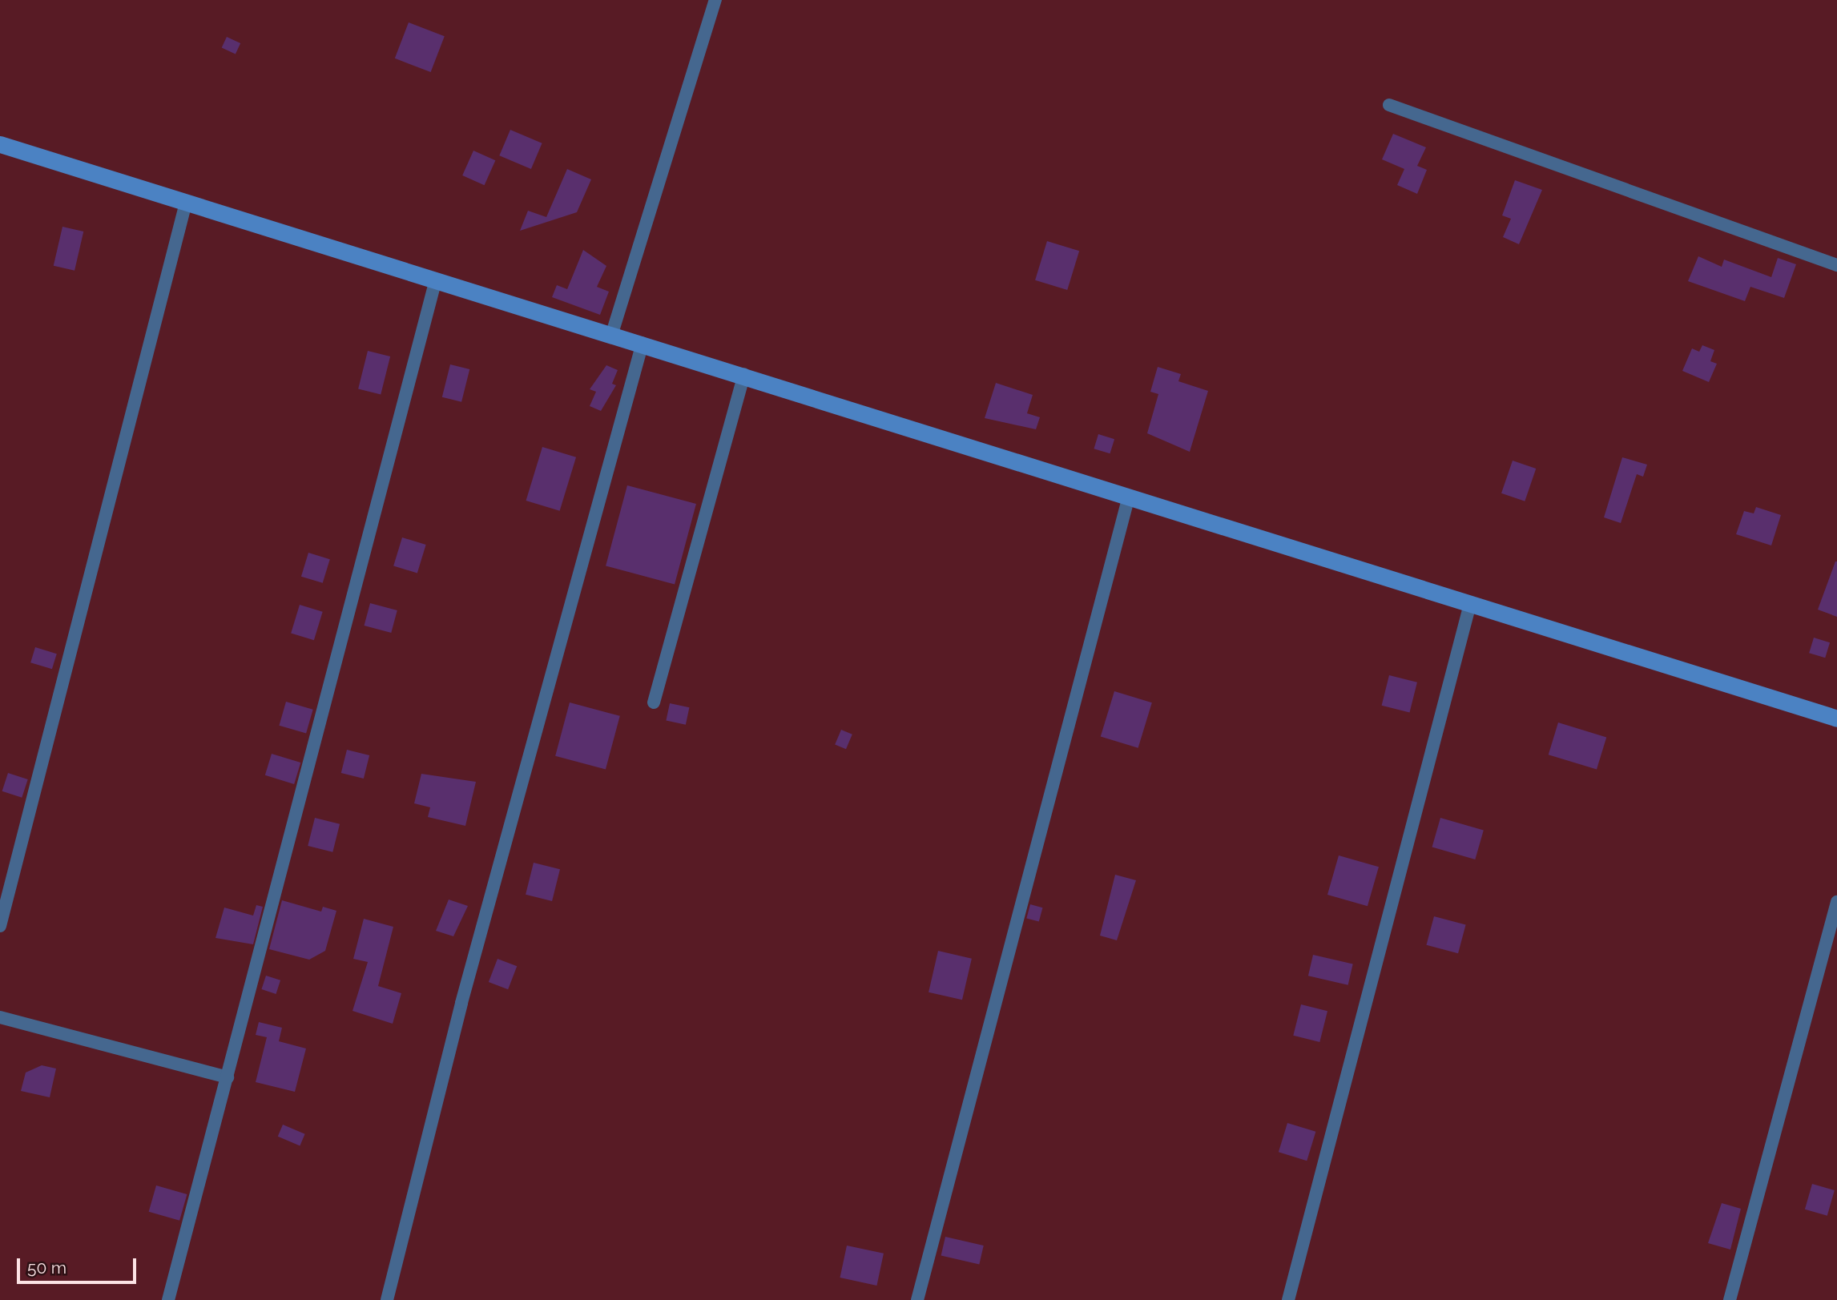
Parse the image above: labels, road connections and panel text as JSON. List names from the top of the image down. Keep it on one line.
{"scale_bar":"50 m"}
